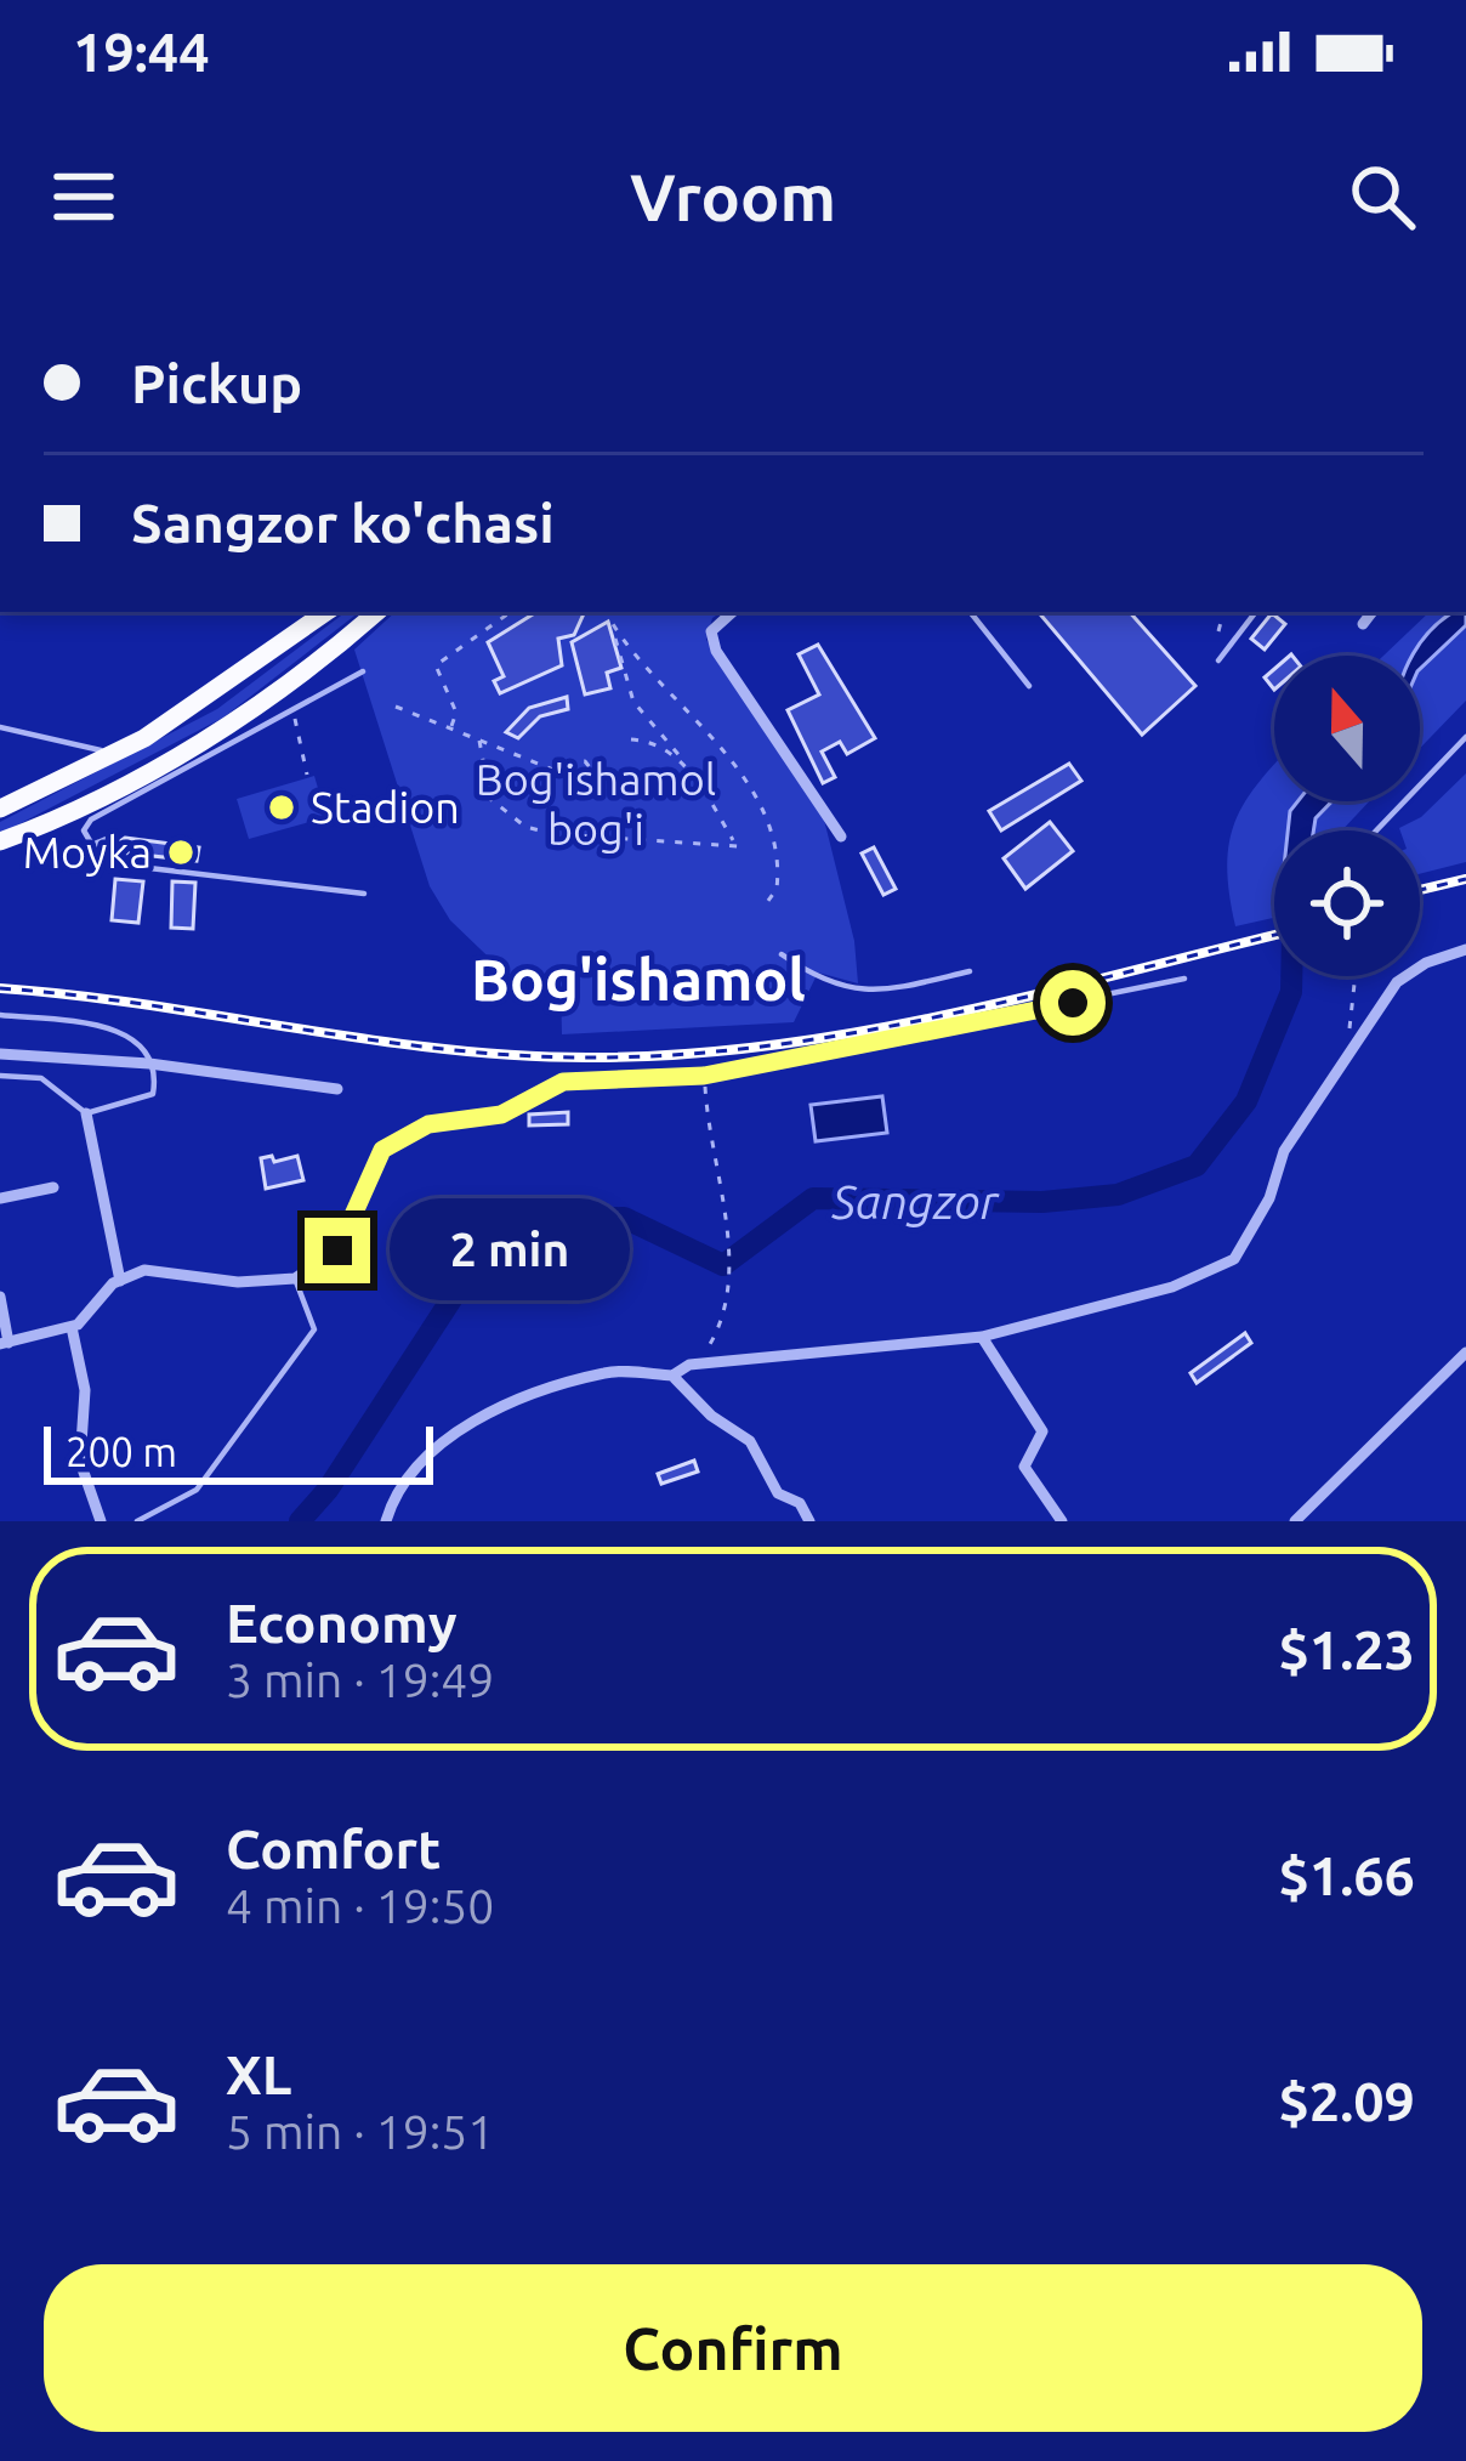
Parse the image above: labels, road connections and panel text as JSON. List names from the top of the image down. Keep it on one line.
{"districts":["Bog'ishamol"],"water":["Sangzor"],"parks":["Bog'ishamol bog'i"],"places":["Stadion","Moyka"],"scale_bar":"200 m","north":"top","page":{"status":"19:44","header":"Vroom","banner":["Pickup","Sangzor ko'chasi"],"bubble":"2 min","scale":"200 m","list":[{"name":"Economy","note":"3 min · 19:49","value":"$1.23"},{"name":"Comfort","note":"4 min · 19:50","value":"$1.66"},{"name":"XL","note":"5 min · 19:51","value":"$2.09"}],"buttons":"Confirm"}}
